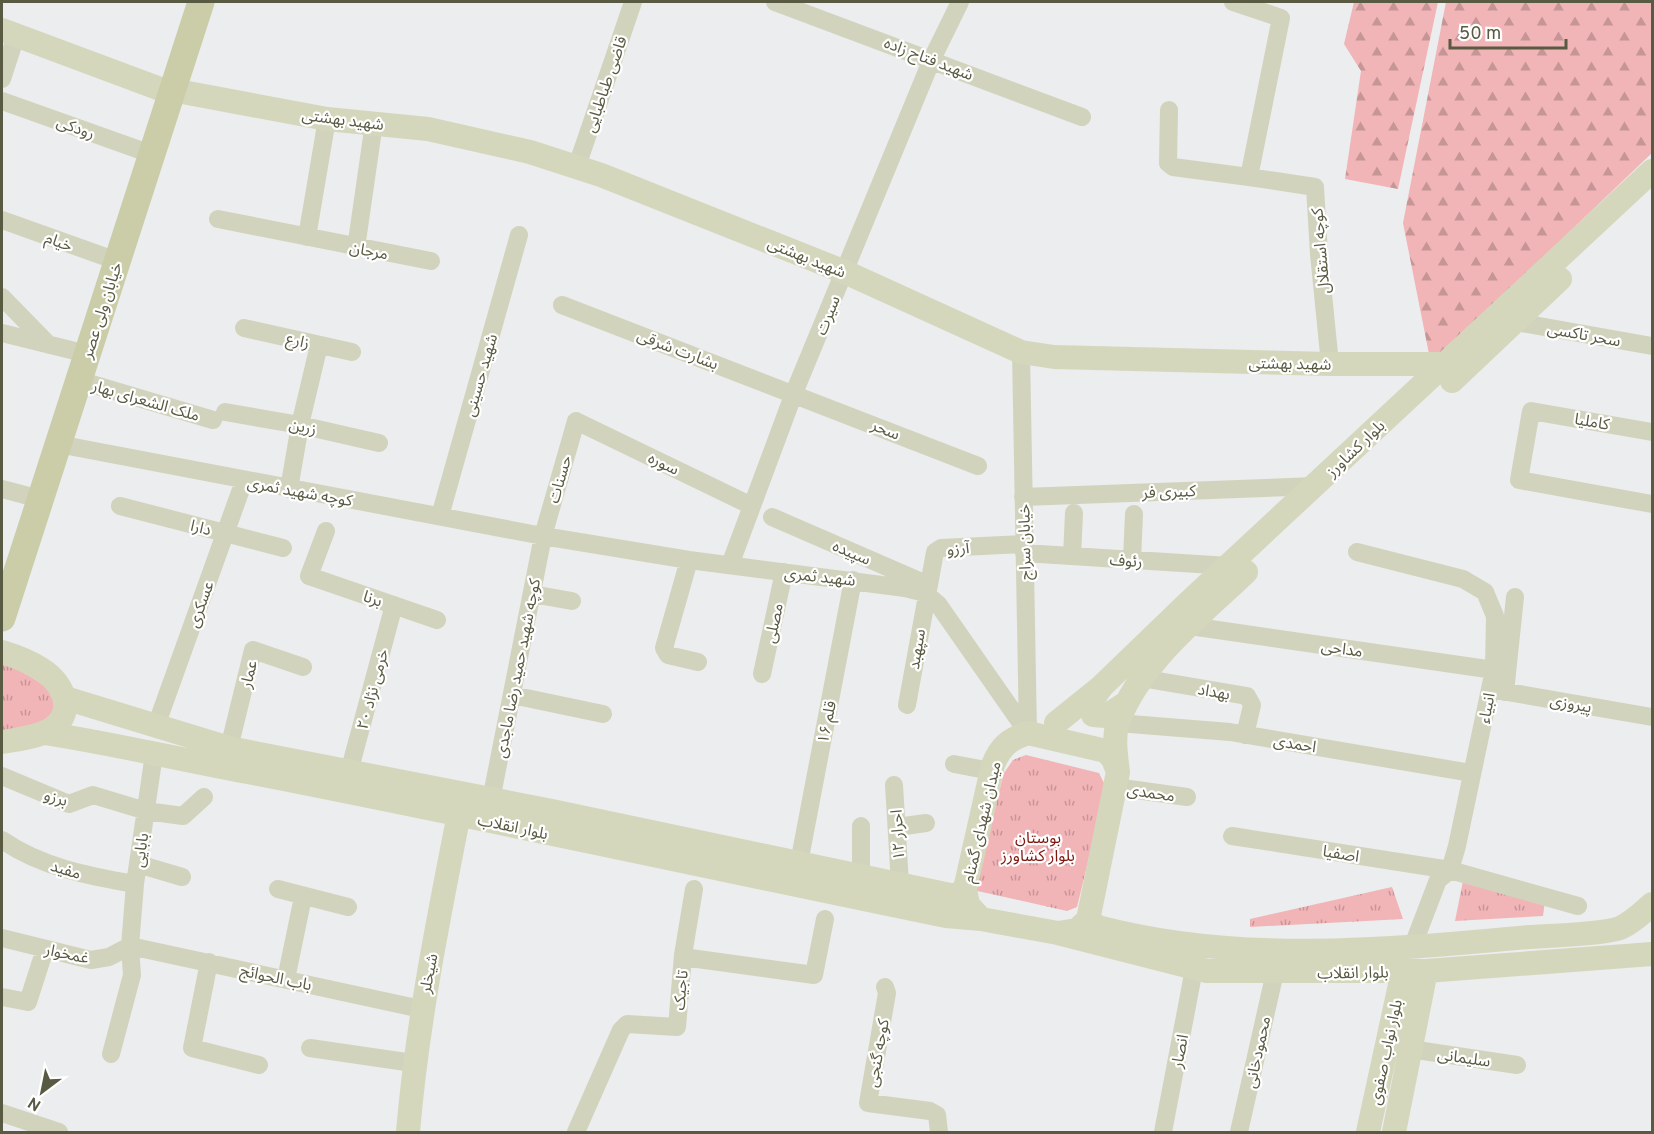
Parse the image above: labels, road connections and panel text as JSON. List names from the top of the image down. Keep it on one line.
{"streets":{"main road":["خیابان ولی عصر"],"street":["شهید فتاح زاده","قاضی طباطبایی","شهید بهشتی","رودکی","خیام","مرجان","کوچه استقلال","سیرت","سحر تاکسی","زارع","بشارت شرقی","شهید حسینی","ملک الشعرای بهار","کاملیا","زرین","سحر","بلوار کشاورز","سوره","حسنات","کوچه شهید ثمری","کبیری فر","دارا","خیابان سراج","آرزو","سپیده","رئوف","شهید ثمری","برنا","عسکری","مصلی","مداحی","سپهبد","کوچه شهید حمید رضا ماجدی","عمار","خرمی نژاد ۲۰","بهداد","پیروزی","انبیاء","قلم ۱۶","احمدی","محمدی","برزو","میدان شهدای گمنام","بلوار انقلاب","احرار ۱۲","بابایی","اصفیا","مفید","غمخوار","شیخلر","باب الحوائج","تاجیک","انصار","محمودخانی","بلوار نواب صفوی","کوچه گنجی","سلیمانی"]},"crossings":[["شهید فتاح زاده","سیرت"],["قاضی طباطبایی","شهید بهشتی"],["شهید بهشتی","کوچه استقلال"],["شهید بهشتی","خیابان ولی عصر"],["شهید بهشتی","سیرت"],["شهید بهشتی","بلوار کشاورز"],["شهید بهشتی","خیابان سراج"],["رودکی","خیابان ولی عصر"],["خیام","خیابان ولی عصر"],["خیابان ولی عصر","ملک الشعرای بهار"],["خیابان ولی عصر","کوچه شهید ثمری"],["سیرت","بشارت شرقی"],["سیرت","سحر"],["سیرت","سوره"],["سیرت","شهید ثمری"],["سحر تاکسی","بلوار کشاورز"],["بشارت شرقی","سحر"],["شهید حسینی","کوچه شهید ثمری"],["ملک الشعرای بهار","زرین"],["بلوار کشاورز","کبیری فر"],["بلوار کشاورز","خیابان سراج"],["بلوار کشاورز","رئوف"],["بلوار کشاورز","مداحی"],["بلوار کشاورز","بهداد"],["بلوار کشاورز","احمدی"],["بلوار کشاورز","محمدی"],["بلوار کشاورز","میدان شهدای گمنام"],["سوره","حسنات"],["حسنات","کوچه شهید ثمری"],["حسنات","شهید ثمری"],["حسنات","کوچه شهید حمید رضا ماجدی"],["کوچه شهید ثمری","شهید ثمری"],["کوچه شهید ثمری","عسکری"],["کوچه شهید ثمری","کوچه شهید حمید رضا ماجدی"],["کبیری فر","خیابان سراج"],["دارا","عسکری"],["خیابان سراج","آرزو"],["خیابان سراج","رئوف"],["خیابان سراج","میدان شهدای گمنام"],["آرزو","سپیده"],["آرزو","رئوف"],["آرزو","شهید ثمری"],["آرزو","سپهبد"],["سپیده","شهید ثمری"],["سپیده","سپهبد"],["شهید ثمری","مصلی"],["شهید ثمری","سپهبد"],["شهید ثمری","کوچه شهید حمید رضا ماجدی"],["شهید ثمری","قلم ۱۶"],["برنا","خرمی نژاد ۲۰"],["عسکری","بلوار انقلاب"],["مداحی","انبیاء"],["کوچه شهید حمید رضا ماجدی","بلوار انقلاب"],["عمار","بلوار انقلاب"],["خرمی نژاد ۲۰","بلوار انقلاب"],["بهداد","احمدی"],["پیروزی","انبیاء"],["انبیاء","احمدی"],["انبیاء","بلوار انقلاب"],["انبیاء","اصفیا"],["قلم ۱۶","بلوار انقلاب"],["برزو","بابایی"],["میدان شهدای گمنام","بلوار انقلاب"],["بلوار انقلاب","احرار ۱۲"],["بلوار انقلاب","بابایی"],["بلوار انقلاب","شیخلر"],["بلوار انقلاب","انصار"],["بلوار انقلاب","محمودخانی"],["بلوار انقلاب","بلوار نواب صفوی"],["بابایی","مفید"],["بابایی","غمخوار"],["بابایی","باب الحوائج"],["غمخوار","باب الحوائج"],["شیخلر","باب الحوائج"],["بلوار نواب صفوی","سلیمانی"]],"parks":["بوستان بلوار کشاورز"],"scale_bar":"50 m","north":"bottom left"}
